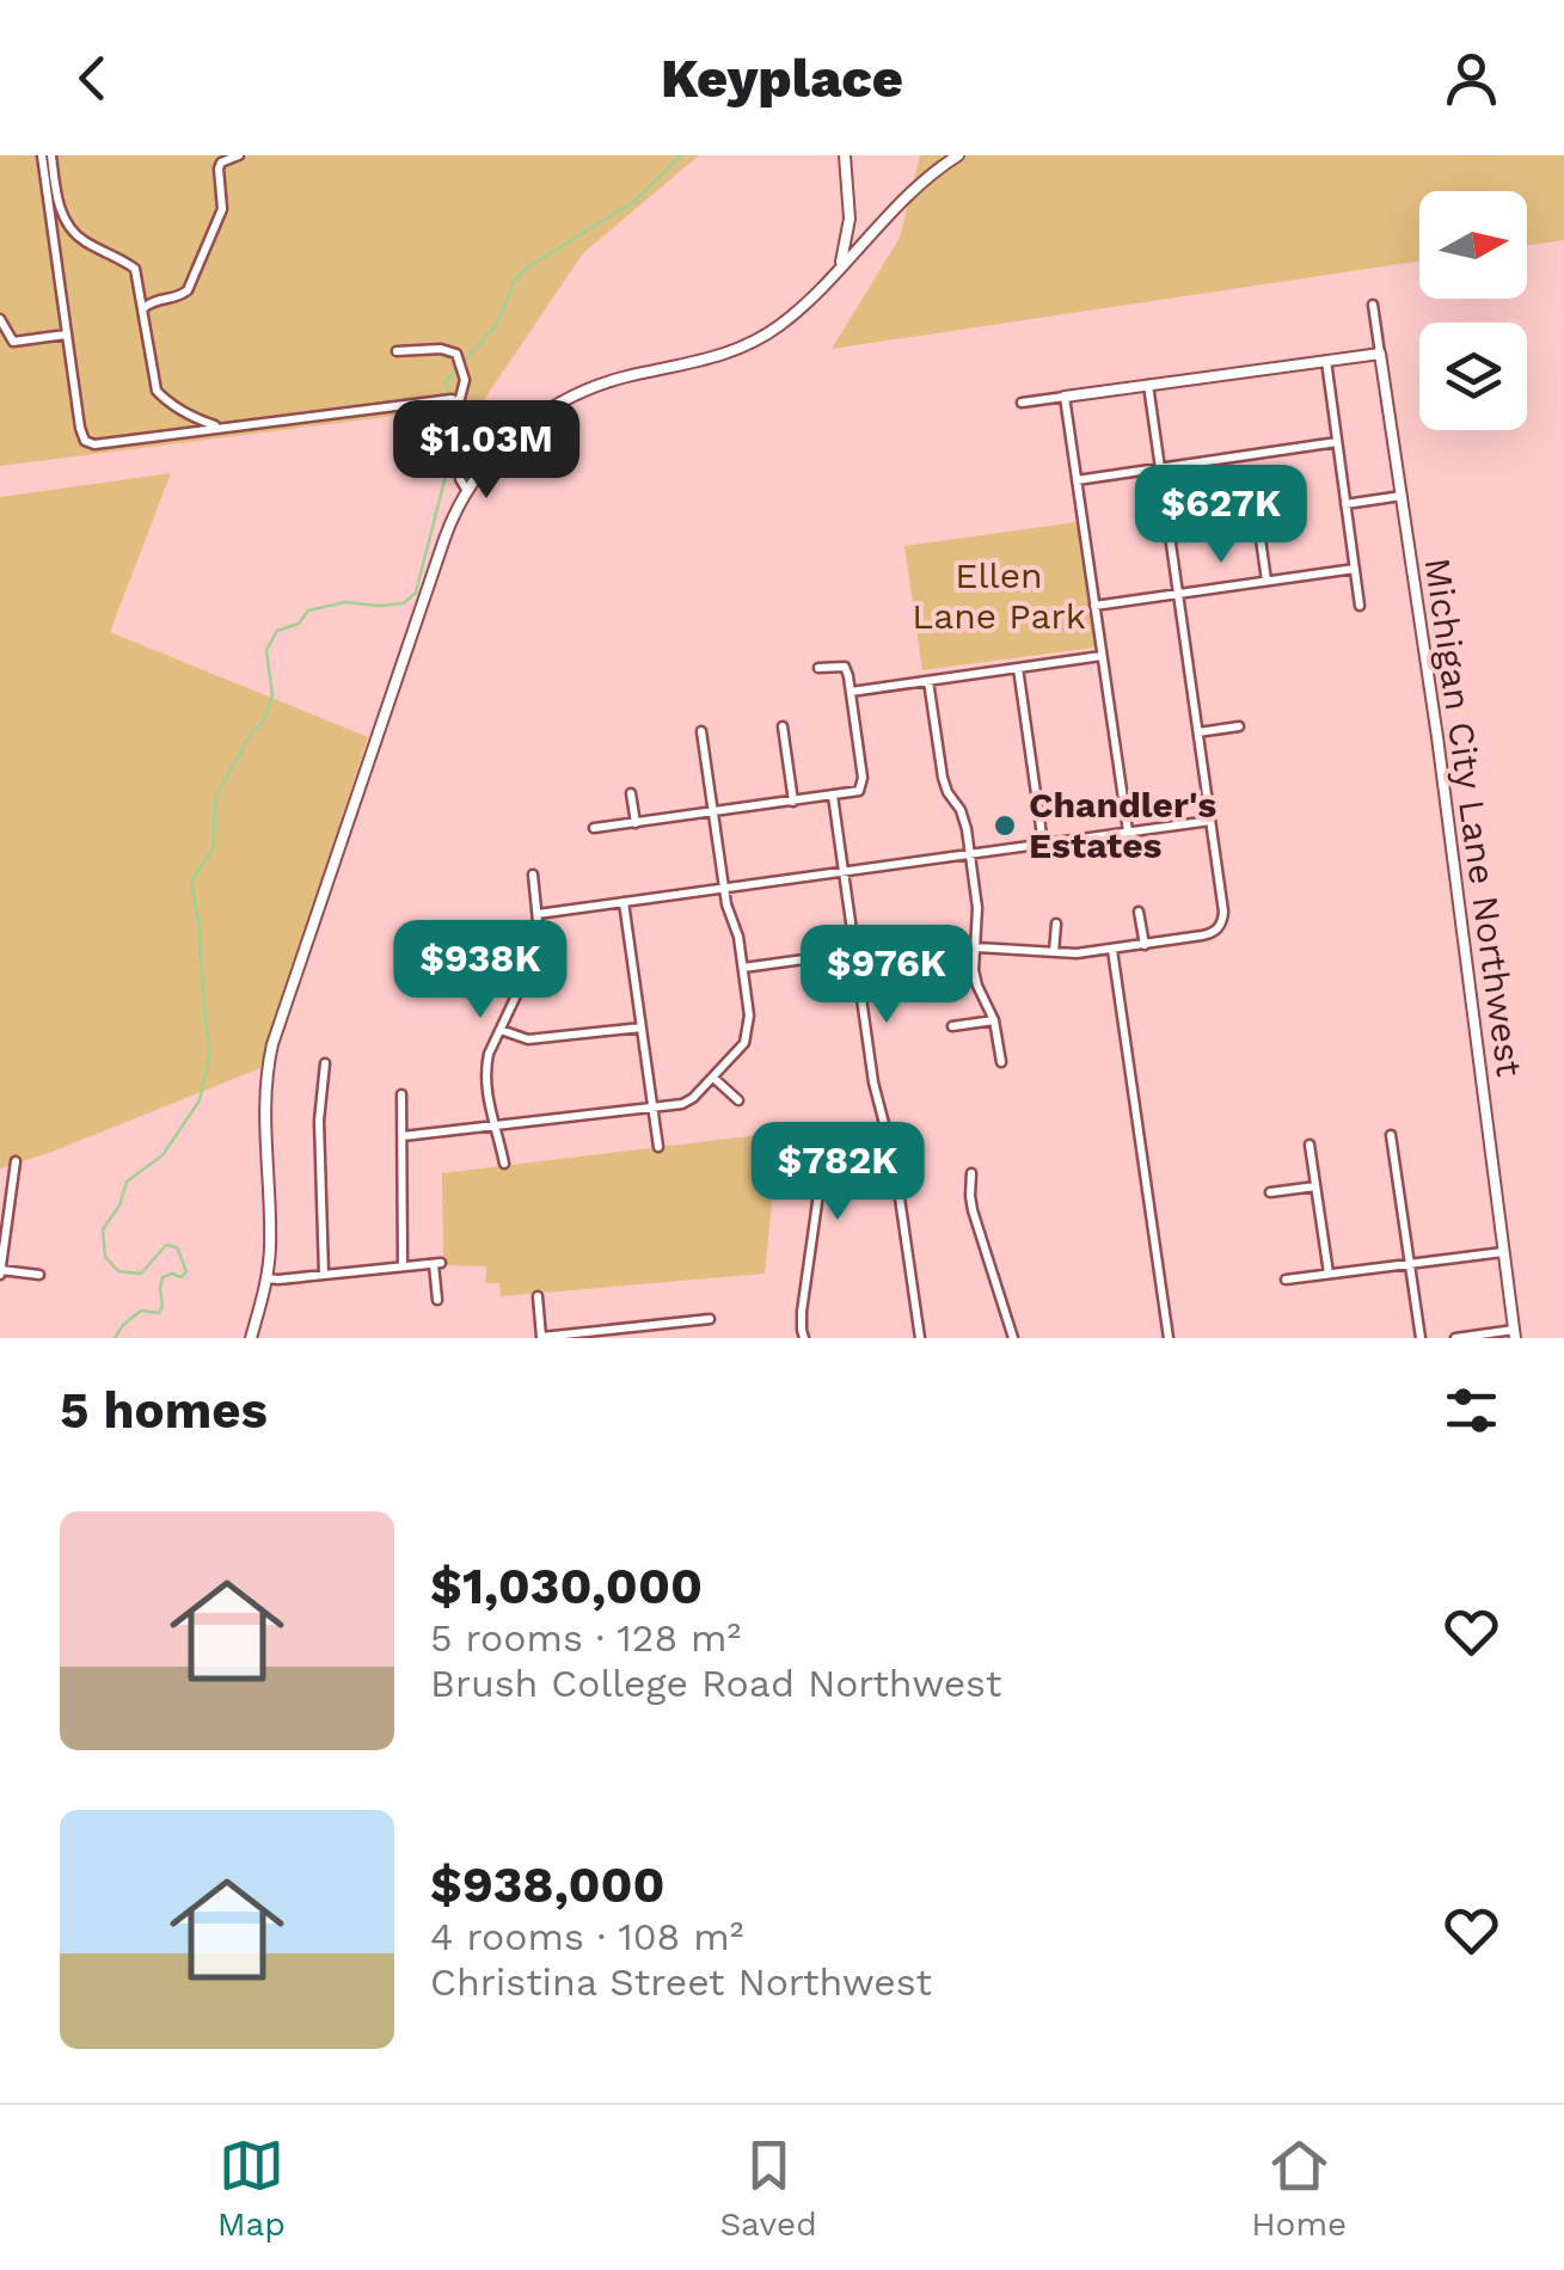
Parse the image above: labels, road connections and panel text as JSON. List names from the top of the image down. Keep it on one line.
{"streets":{"street":["Michigan City Lane Northwest"]},"parks":["Ellen Lane Park"],"places":["Chandler's Estates"],"north":"right","page":{"header":"Keyplace","price":["$1.03M","$627K","$938K","$976K","$782K"],"heading":"5 homes","list":[{"name":"$1,030,000","note":"5 rooms · 128 m² · Brush College Road Northwest"},{"name":"$938,000","note":"4 rooms · 108 m² · Christina Street Northwest"}],"tabs":["Map","Saved","Home"]}}
